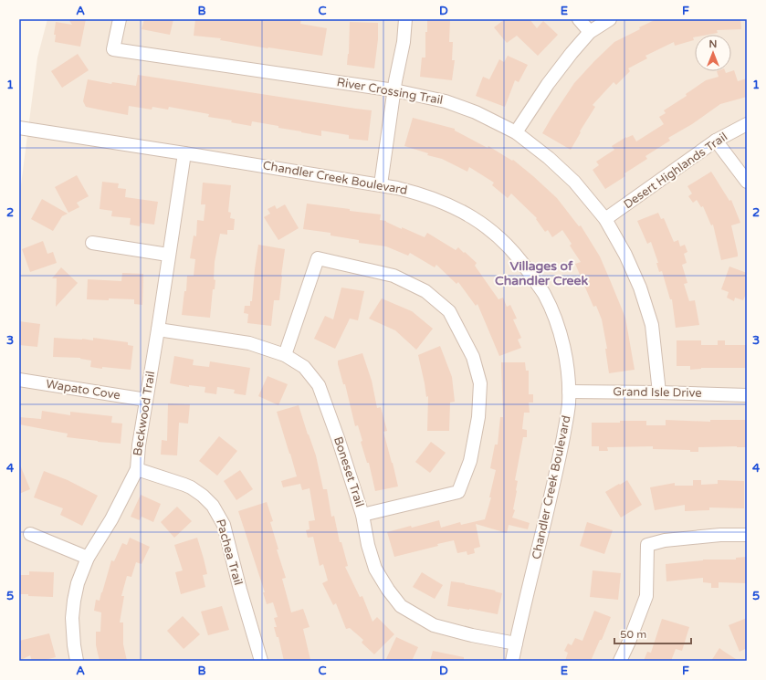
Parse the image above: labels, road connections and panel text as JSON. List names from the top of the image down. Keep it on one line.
{"streets":{"street":["River Crossing Trail","Desert Highlands Trail","Chandler Creek Boulevard","Wapato Cove","Grand Isle Drive","Beckwood Trail","Boneset Trail","Pachea Trail"]},"crossings":[["River Crossing Trail","Desert Highlands Trail"],["River Crossing Trail","Grand Isle Drive"],["Chandler Creek Boulevard","Grand Isle Drive"],["Chandler Creek Boulevard","Beckwood Trail"],["Chandler Creek Boulevard","Boneset Trail"],["Wapato Cove","Beckwood Trail"],["Beckwood Trail","Boneset Trail"],["Beckwood Trail","Pachea Trail"]],"districts":["Villages of Chandler Creek"],"scale_bar":"50 m","north":"top","grid":{"columns":["A","B","C","D","E","F"],"rows":["1","2","3","4","5"]}}
